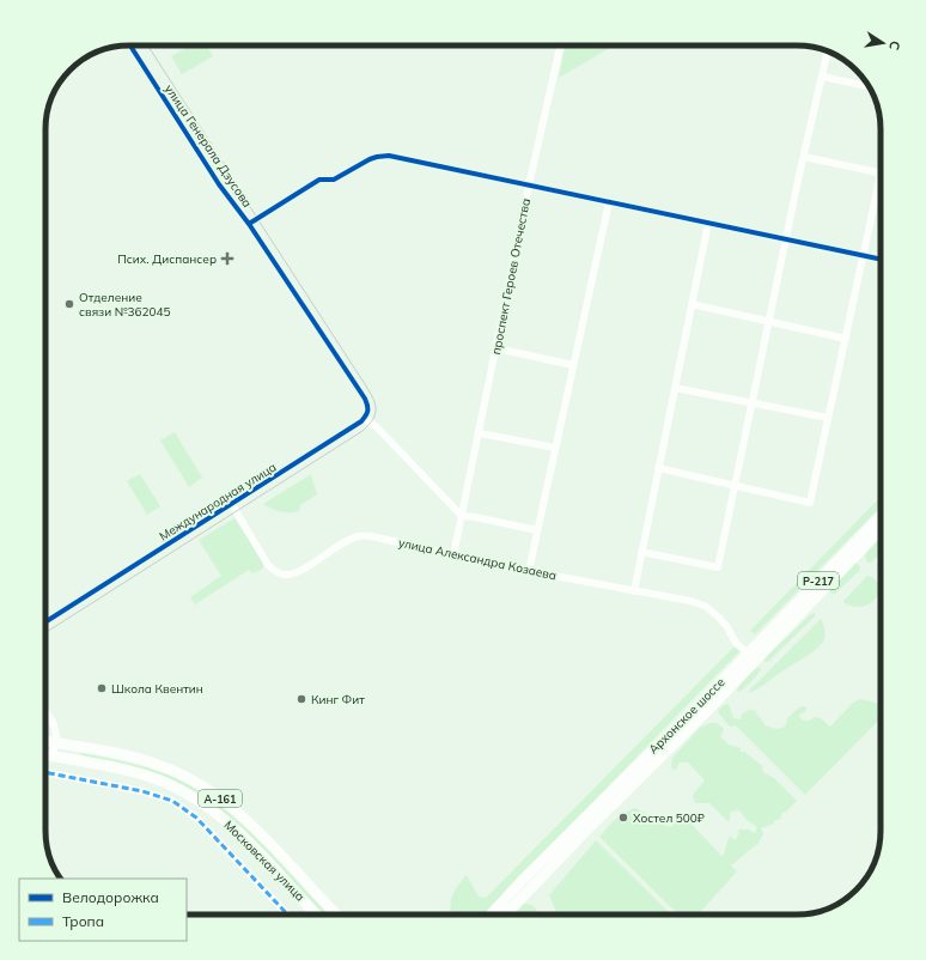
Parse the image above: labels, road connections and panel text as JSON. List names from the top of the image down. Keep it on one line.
{"streets":{"highway":["Р-217","Архонское шоссе","А-161","Московская улица"],"street":["улица Генерала Дзусова","проспект Героев Отечества","Международная улица","улица Александра Козаева"]},"crossings":[["улица Генерала Дзусова","Международная улица"],["проспект Героев Отечества","улица Александра Козаева"],["Международная улица","улица Александра Козаева"],["улица Александра Козаева","Архонское шоссе"]],"places":{"health":["Псих. Диспансер"],"other":["Отделение связи №362045","Школа Квентин","Кинг Фит","Хостел 500₽"]},"legend":["Велодорожка","Тропа"],"north":"right"}
